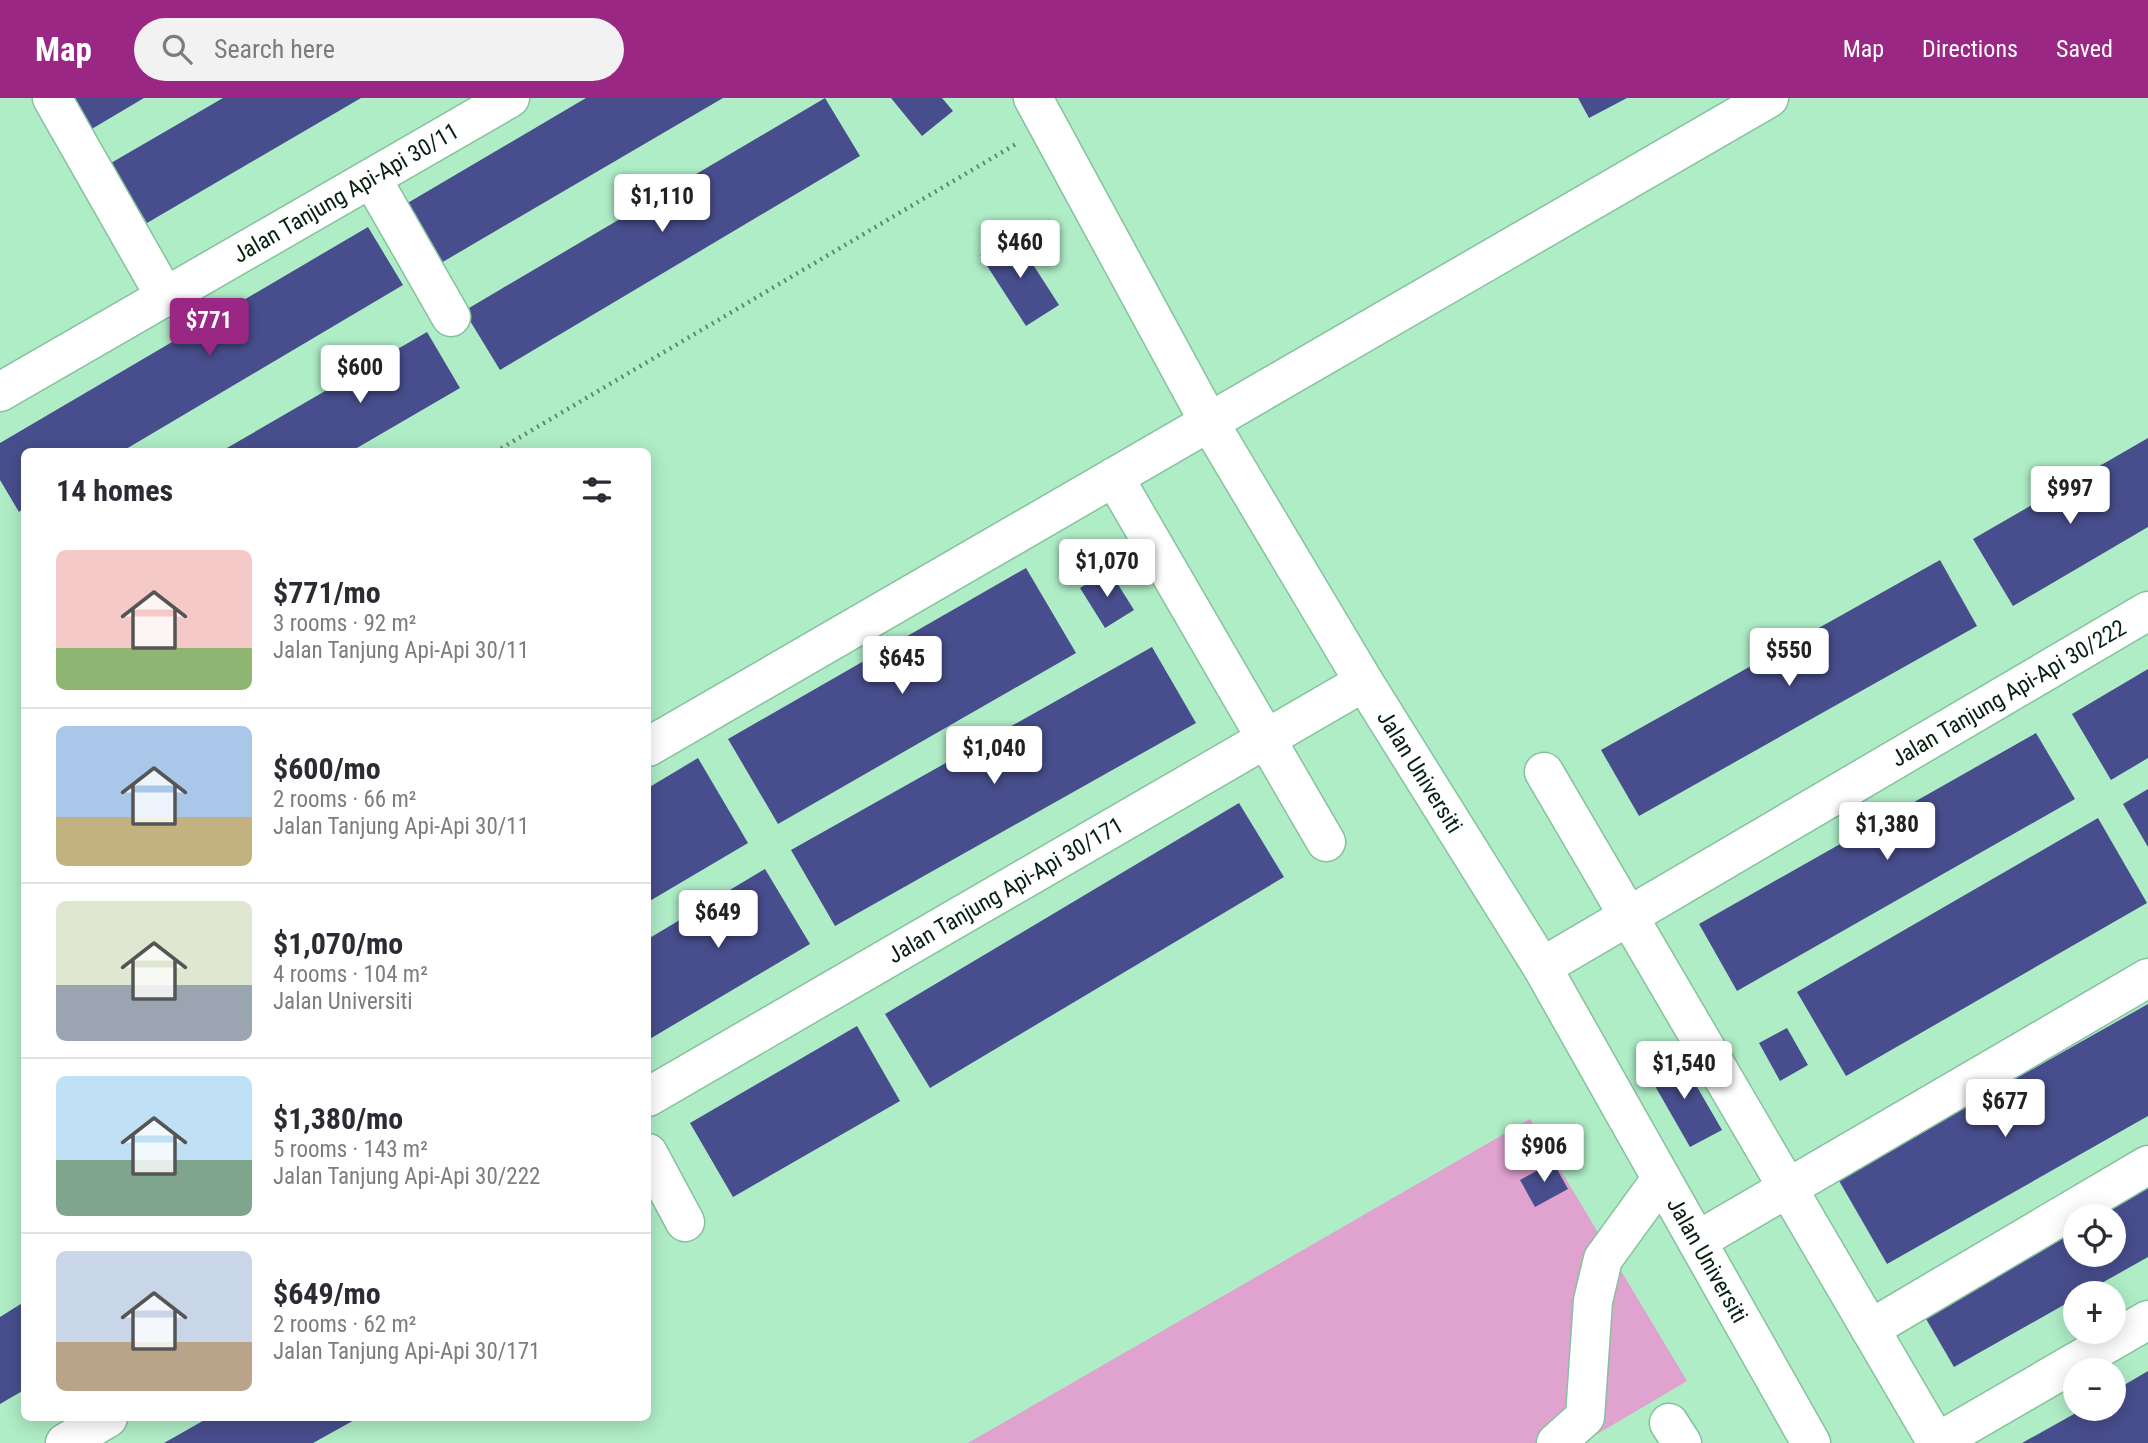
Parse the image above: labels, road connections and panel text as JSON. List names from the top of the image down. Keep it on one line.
{"streets":{"street":["Jalan Tanjung Api-Api 30/11","Jalan Tanjung Api-Api 30/222","Jalan Universiti","Jalan Tanjung Api-Api 30/171"]},"crossings":[["Jalan Tanjung Api-Api 30/222","Jalan Universiti"],["Jalan Universiti","Jalan Tanjung Api-Api 30/171"]],"page":{"header":"Map","search":"Search here","nav":["Map","Directions","Saved"],"price":["$1,110","$460","$771","$600","$997","$1,070","$550","$645","$1,040","$1,380","$649","$1,540","$677","$906"],"heading":"14 homes","list":[{"name":"$771/mo","note":"3 rooms · 92 m² · Jalan Tanjung Api-Api 30/11"},{"name":"$600/mo","note":"2 rooms · 66 m² · Jalan Tanjung Api-Api 30/11"},{"name":"$1,070/mo","note":"4 rooms · 104 m² · Jalan Universiti"},{"name":"$1,380/mo","note":"5 rooms · 143 m² · Jalan Tanjung Api-Api 30/222"},{"name":"$649/mo","note":"2 rooms · 62 m² · Jalan Tanjung Api-Api 30/171"}],"map_buttons":["+","−"]}}
